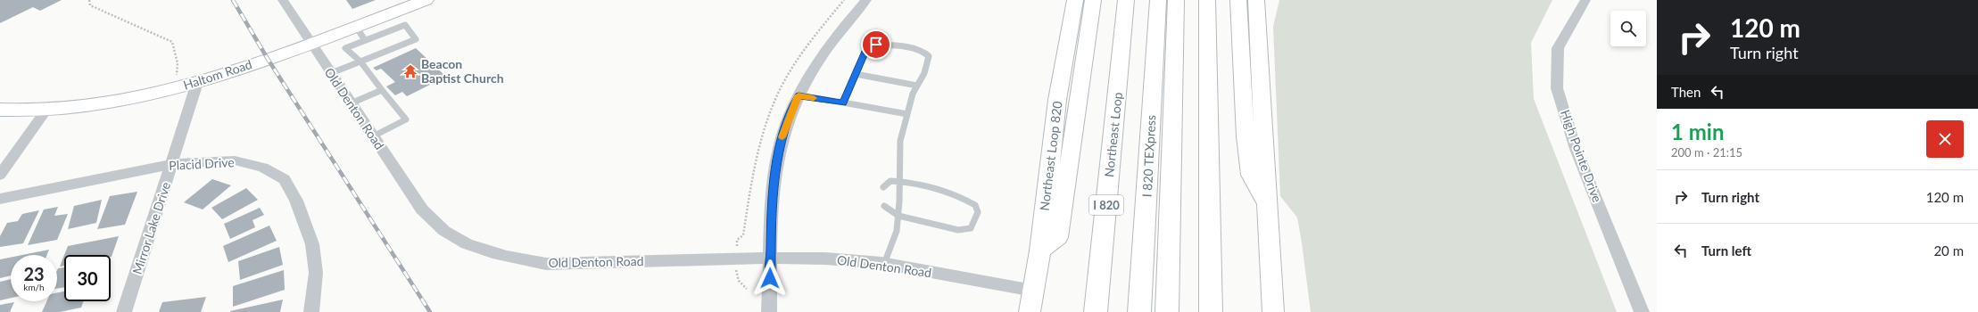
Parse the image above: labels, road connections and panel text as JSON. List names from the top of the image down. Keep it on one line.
{"streets":{"highway":["Northeast Loop","I 820 TEXpress","I 820"],"main road":["Haltom Road","Northeast Loop 820"],"street":["Old Denton Road","High Pointe Drive","Placid Drive","Mirror Lake Drive"]},"crossings":[["Haltom Road","Old Denton Road"],["Haltom Road","Mirror Lake Drive"],["Old Denton Road","Northeast Loop 820"],["Placid Drive","Mirror Lake Drive"]],"places":{"temple":["Beacon Baptist Church"]},"page":{"turn":["120 m","Turn right"],"then":"Then","heading":["1 min","200 m · 21:15"],"list":[{"name":"Turn right","value":"120 m"},{"name":"Turn left","value":"20 m"}],"speed":"23 km/h","limit":"30"}}
